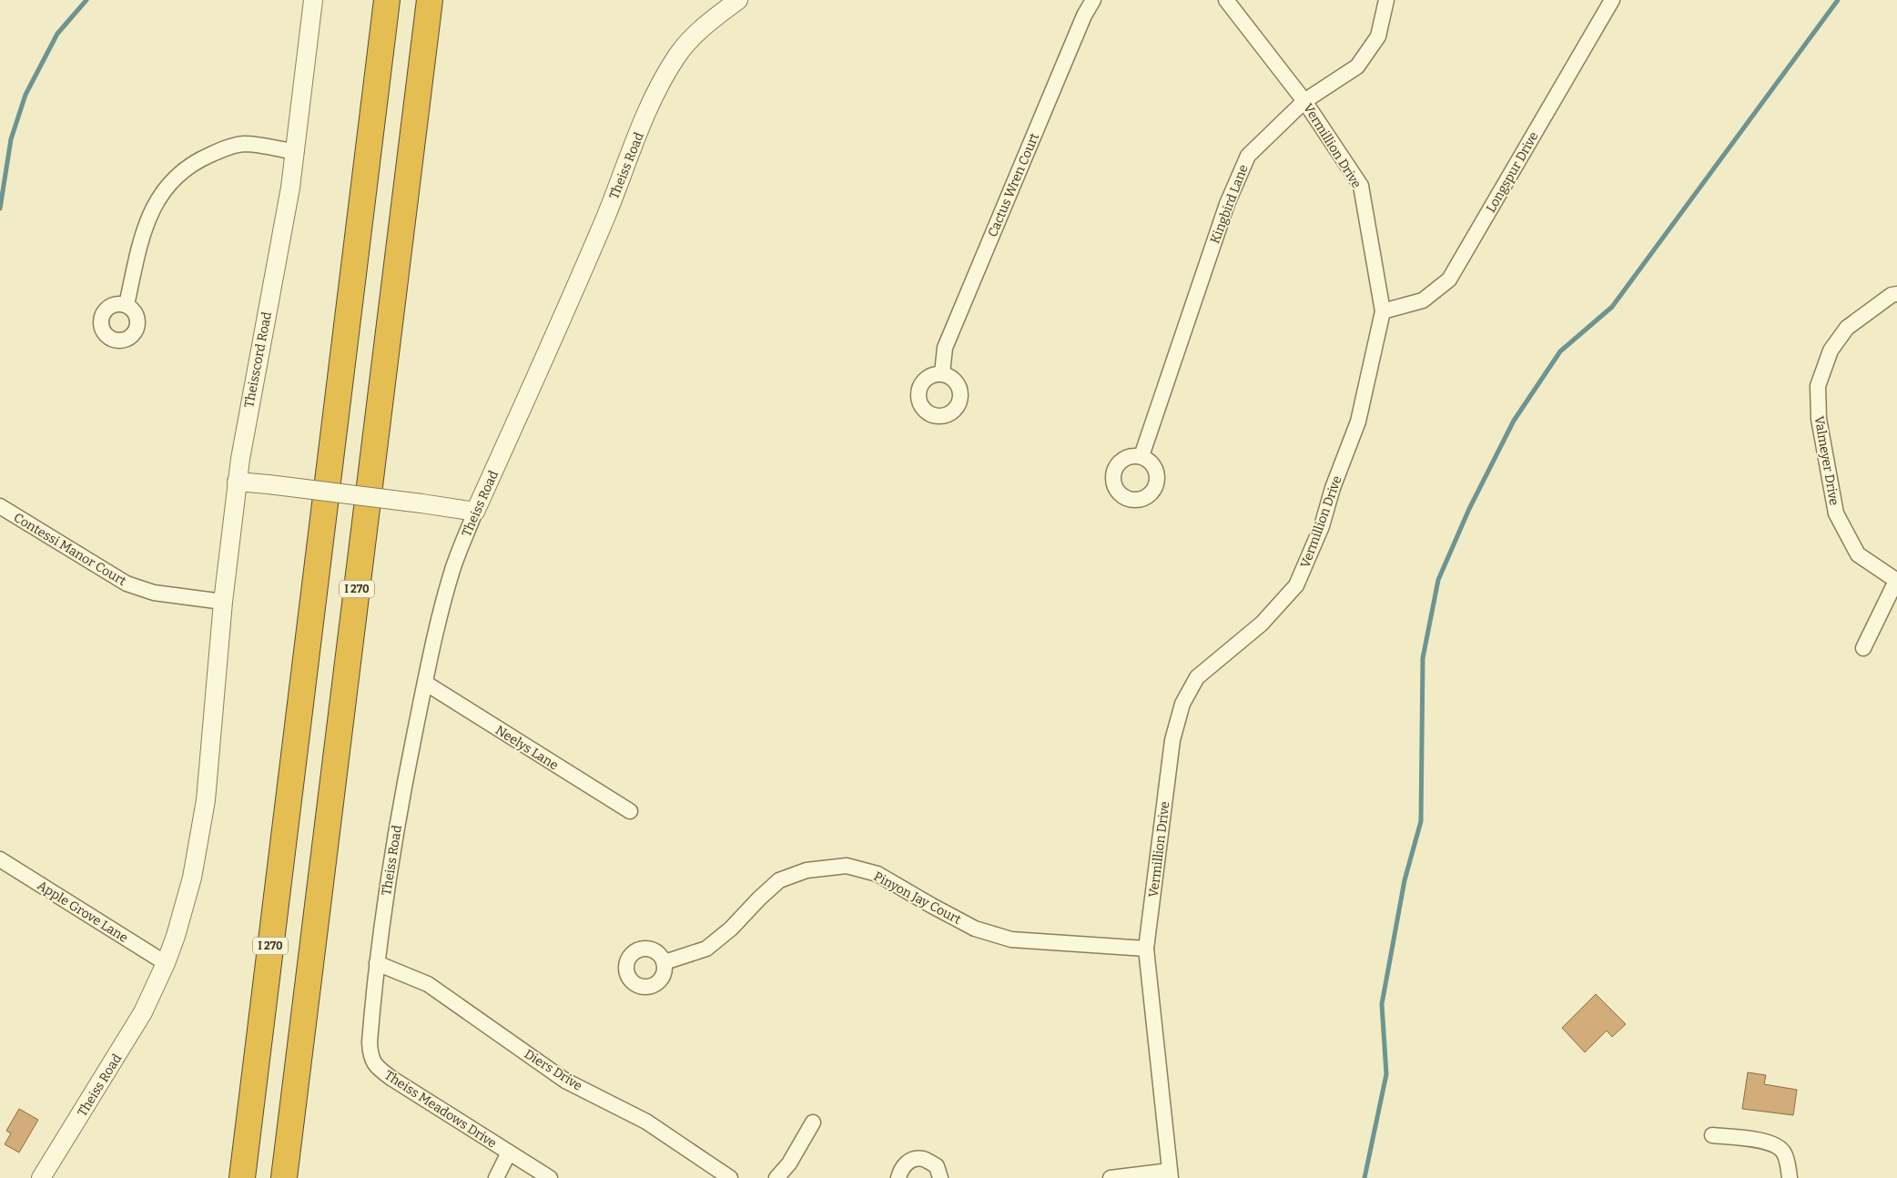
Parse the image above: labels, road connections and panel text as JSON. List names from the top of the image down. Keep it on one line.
{"streets":{"highway":["I 270"],"street":["Vermillion Drive","Theiss Road","Longspur Drive","Cactus Wren Court","Kingbird Lane","Theisscord Road","Valmeyer Drive","Contessi Manor Court","Neelys Lane","Pinyon Jay Court","Apple Grove Lane","Diers Drive","Theiss Meadows Drive"]},"crossings":[["Vermillion Drive","Longspur Drive"],["Vermillion Drive","Kingbird Lane"],["Vermillion Drive","Pinyon Jay Court"],["Theiss Road","Theisscord Road"],["Theiss Road","Contessi Manor Court"],["Theiss Road","Neelys Lane"],["Theiss Road","Apple Grove Lane"],["Theiss Road","Diers Drive"],["Theiss Road","Theiss Meadows Drive"]]}
